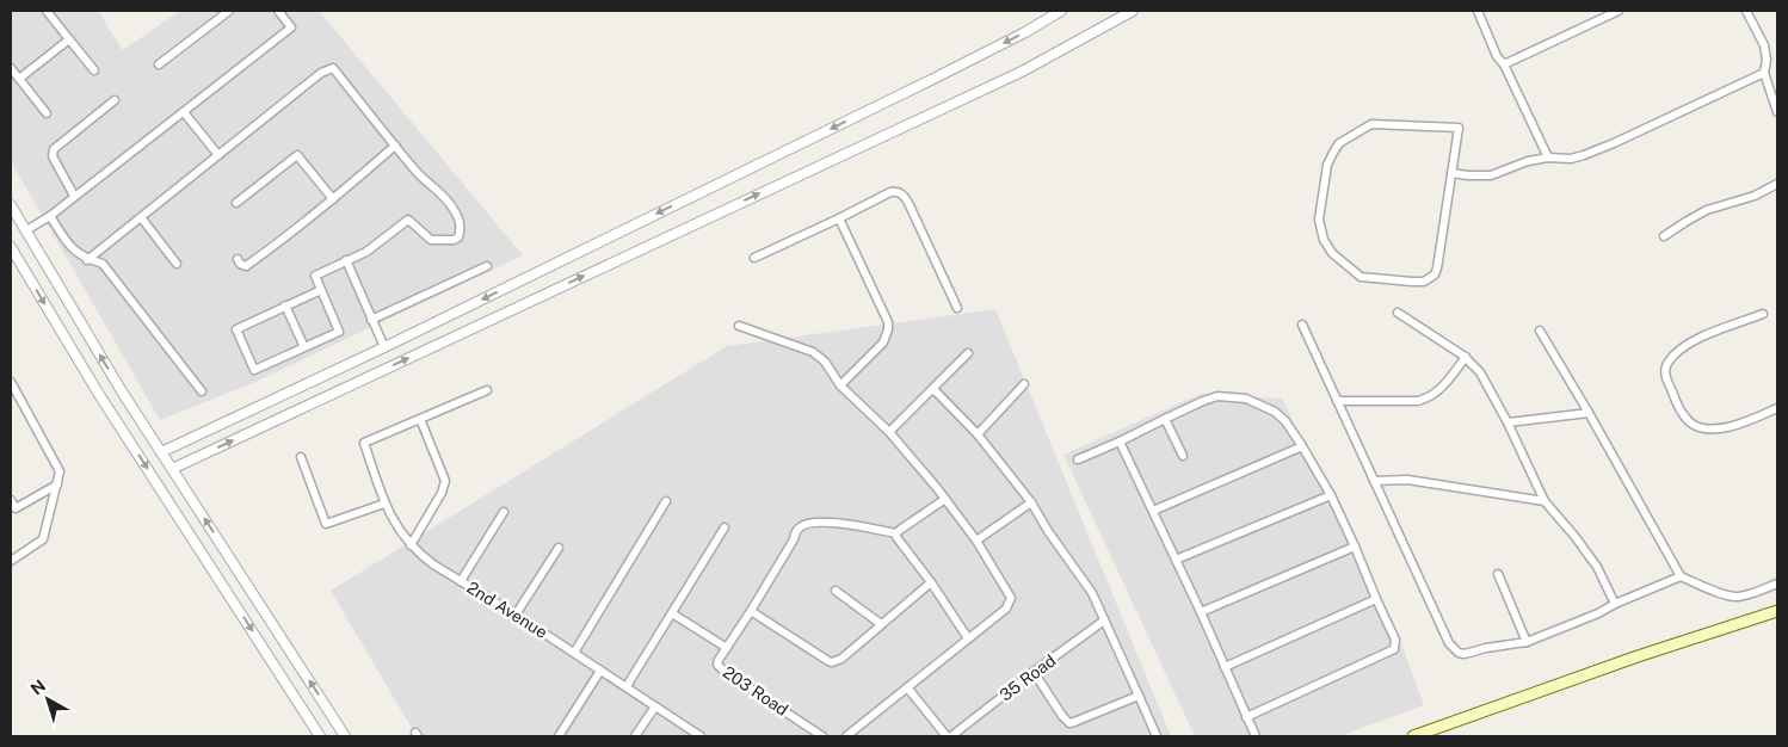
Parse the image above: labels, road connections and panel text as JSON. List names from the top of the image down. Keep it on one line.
{"streets":{"street":["2nd Avenue","35 Road","203 Road"]},"north":"top left"}
